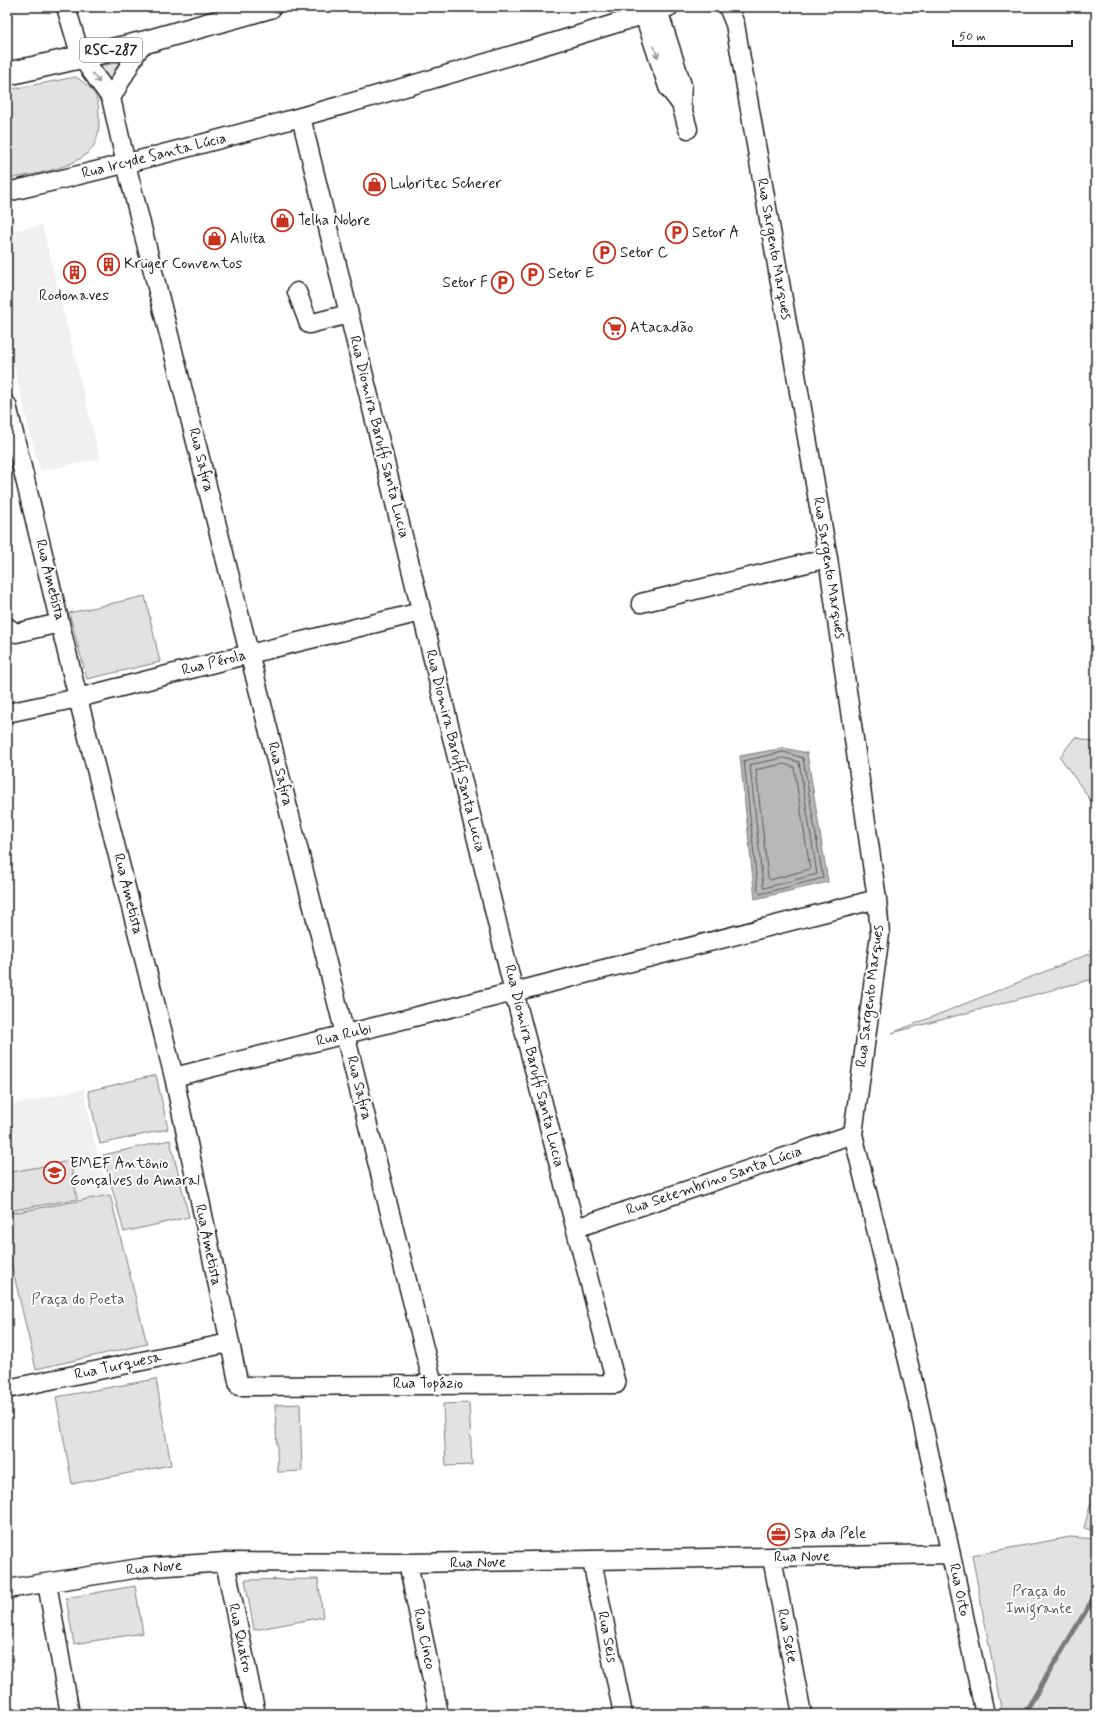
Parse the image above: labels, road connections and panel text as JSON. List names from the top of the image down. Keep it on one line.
{"streets":{"highway":["RSC-287"],"street":["Rua Ircyde Santa Lúcia","Rua Sargento Marques","Rua Diomira Baruffi Santa Lucia","Rua Safira","Rua Ametista","Rua Pérola","Rua Rubi","Rua Setembrino Santa Lúcia","Rua Turquesa","Rua Topázio","Rua Nove","Rua Oito","Rua Sete","Rua Seis","Rua Quatro","Rua Cinco"]},"crossings":[["Rua Ircyde Santa Lúcia","Rua Diomira Baruffi Santa Lucia"],["Rua Ircyde Santa Lúcia","Rua Safira"],["Rua Sargento Marques","Rua Rubi"],["Rua Sargento Marques","Rua Setembrino Santa Lúcia"],["Rua Sargento Marques","Rua Oito"],["Rua Diomira Baruffi Santa Lucia","Rua Pérola"],["Rua Diomira Baruffi Santa Lucia","Rua Rubi"],["Rua Diomira Baruffi Santa Lucia","Rua Setembrino Santa Lúcia"],["Rua Diomira Baruffi Santa Lucia","Rua Topázio"],["Rua Safira","Rua Pérola"],["Rua Safira","Rua Rubi"],["Rua Safira","Rua Topázio"],["Rua Ametista","Rua Pérola"],["Rua Ametista","Rua Rubi"],["Rua Ametista","Rua Turquesa"],["Rua Ametista","Rua Topázio"],["Rua Setembrino Santa Lúcia","Rua Oito"],["Rua Nove","Rua Oito"],["Rua Nove","Rua Sete"],["Rua Nove","Rua Seis"],["Rua Nove","Rua Quatro"],["Rua Nove","Rua Cinco"]],"parks":["Praça do Poeta","Praça do Imigrante"],"places":{"shop":["Lubritec Scherer","Telha Nobre","Aluita"],"parking":["Setor A","Setor C","Setor E","Setor F"],"building":["Krüger Conventos","Rodonaves"],"supermarket":["Atacadão"],"school or university":["EMEF Antônio Gonçalves do Amaral"],"office":["Spa da Pele"]},"scale_bar":"50 m"}
